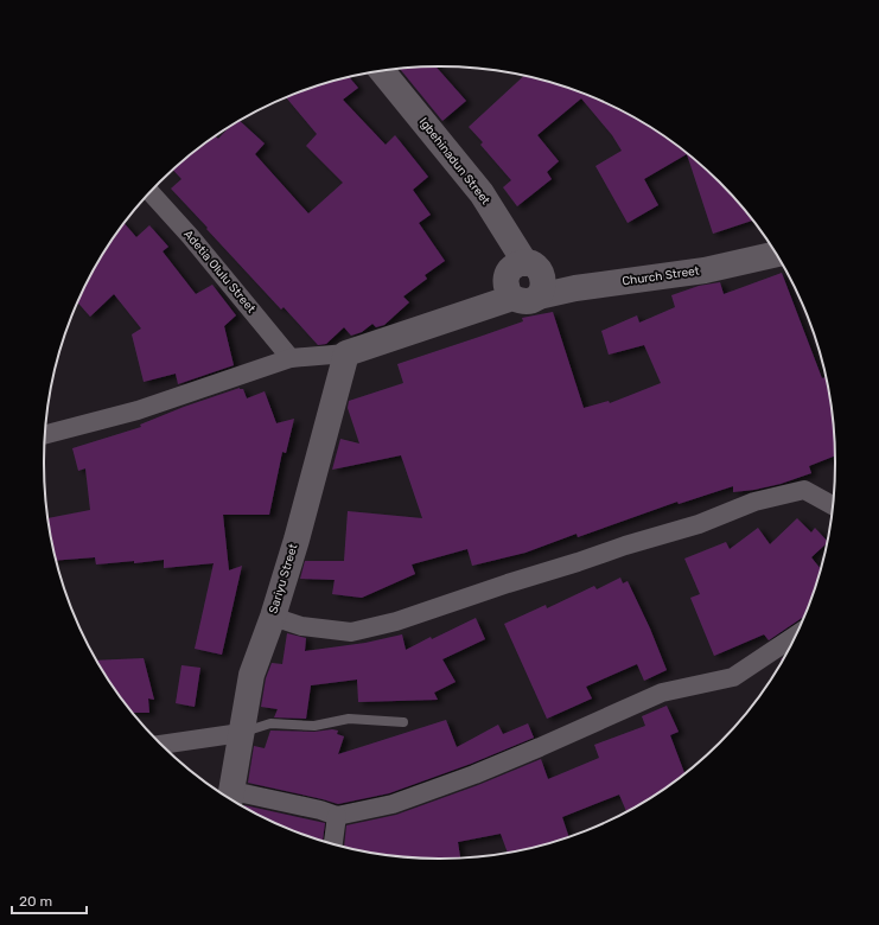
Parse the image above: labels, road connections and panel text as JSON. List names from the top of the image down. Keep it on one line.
{"streets":{"street":["Igbehinadun Street","Adetia Olulu Street","Church Street","Sariyu Street"]},"crossings":[["Igbehinadun Street","Church Street"]],"scale_bar":"20 m"}
